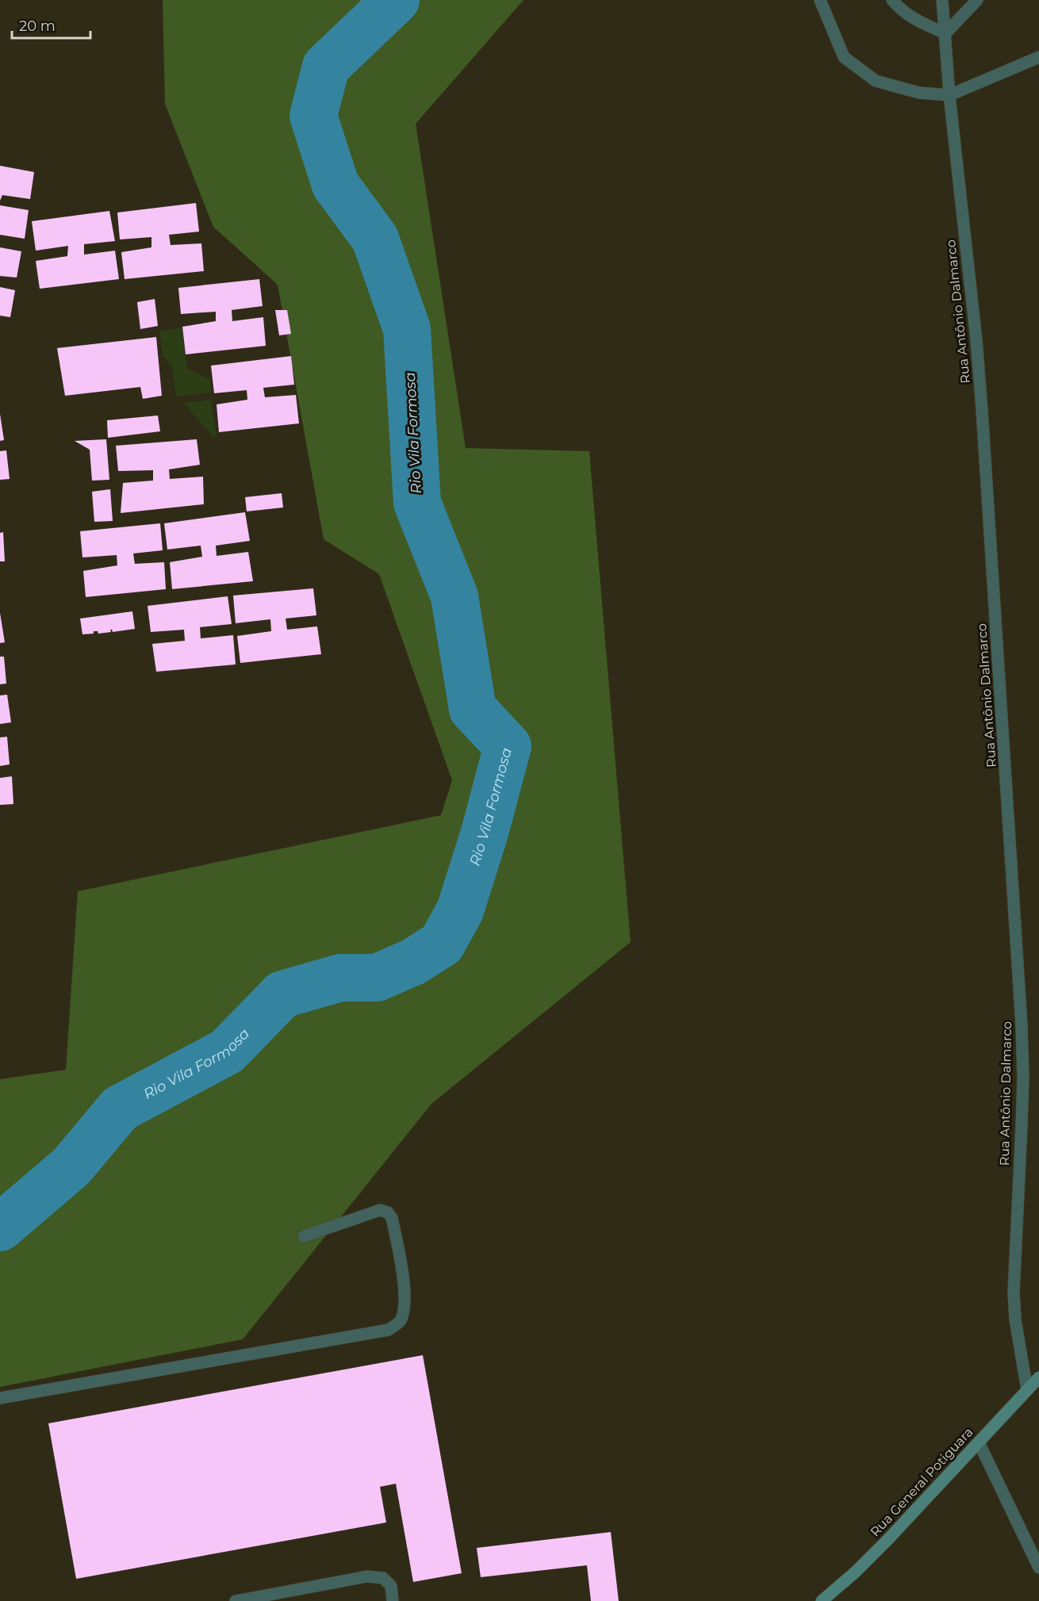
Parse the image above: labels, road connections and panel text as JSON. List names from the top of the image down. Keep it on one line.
{"streets":{"main road":["Rua General Potiguara"],"street":["Rua Antônio Dalmarco"]},"crossings":[["Rua Antônio Dalmarco","Rua General Potiguara"]],"water":["Rio Vila Formosa"],"scale_bar":"20 m"}
